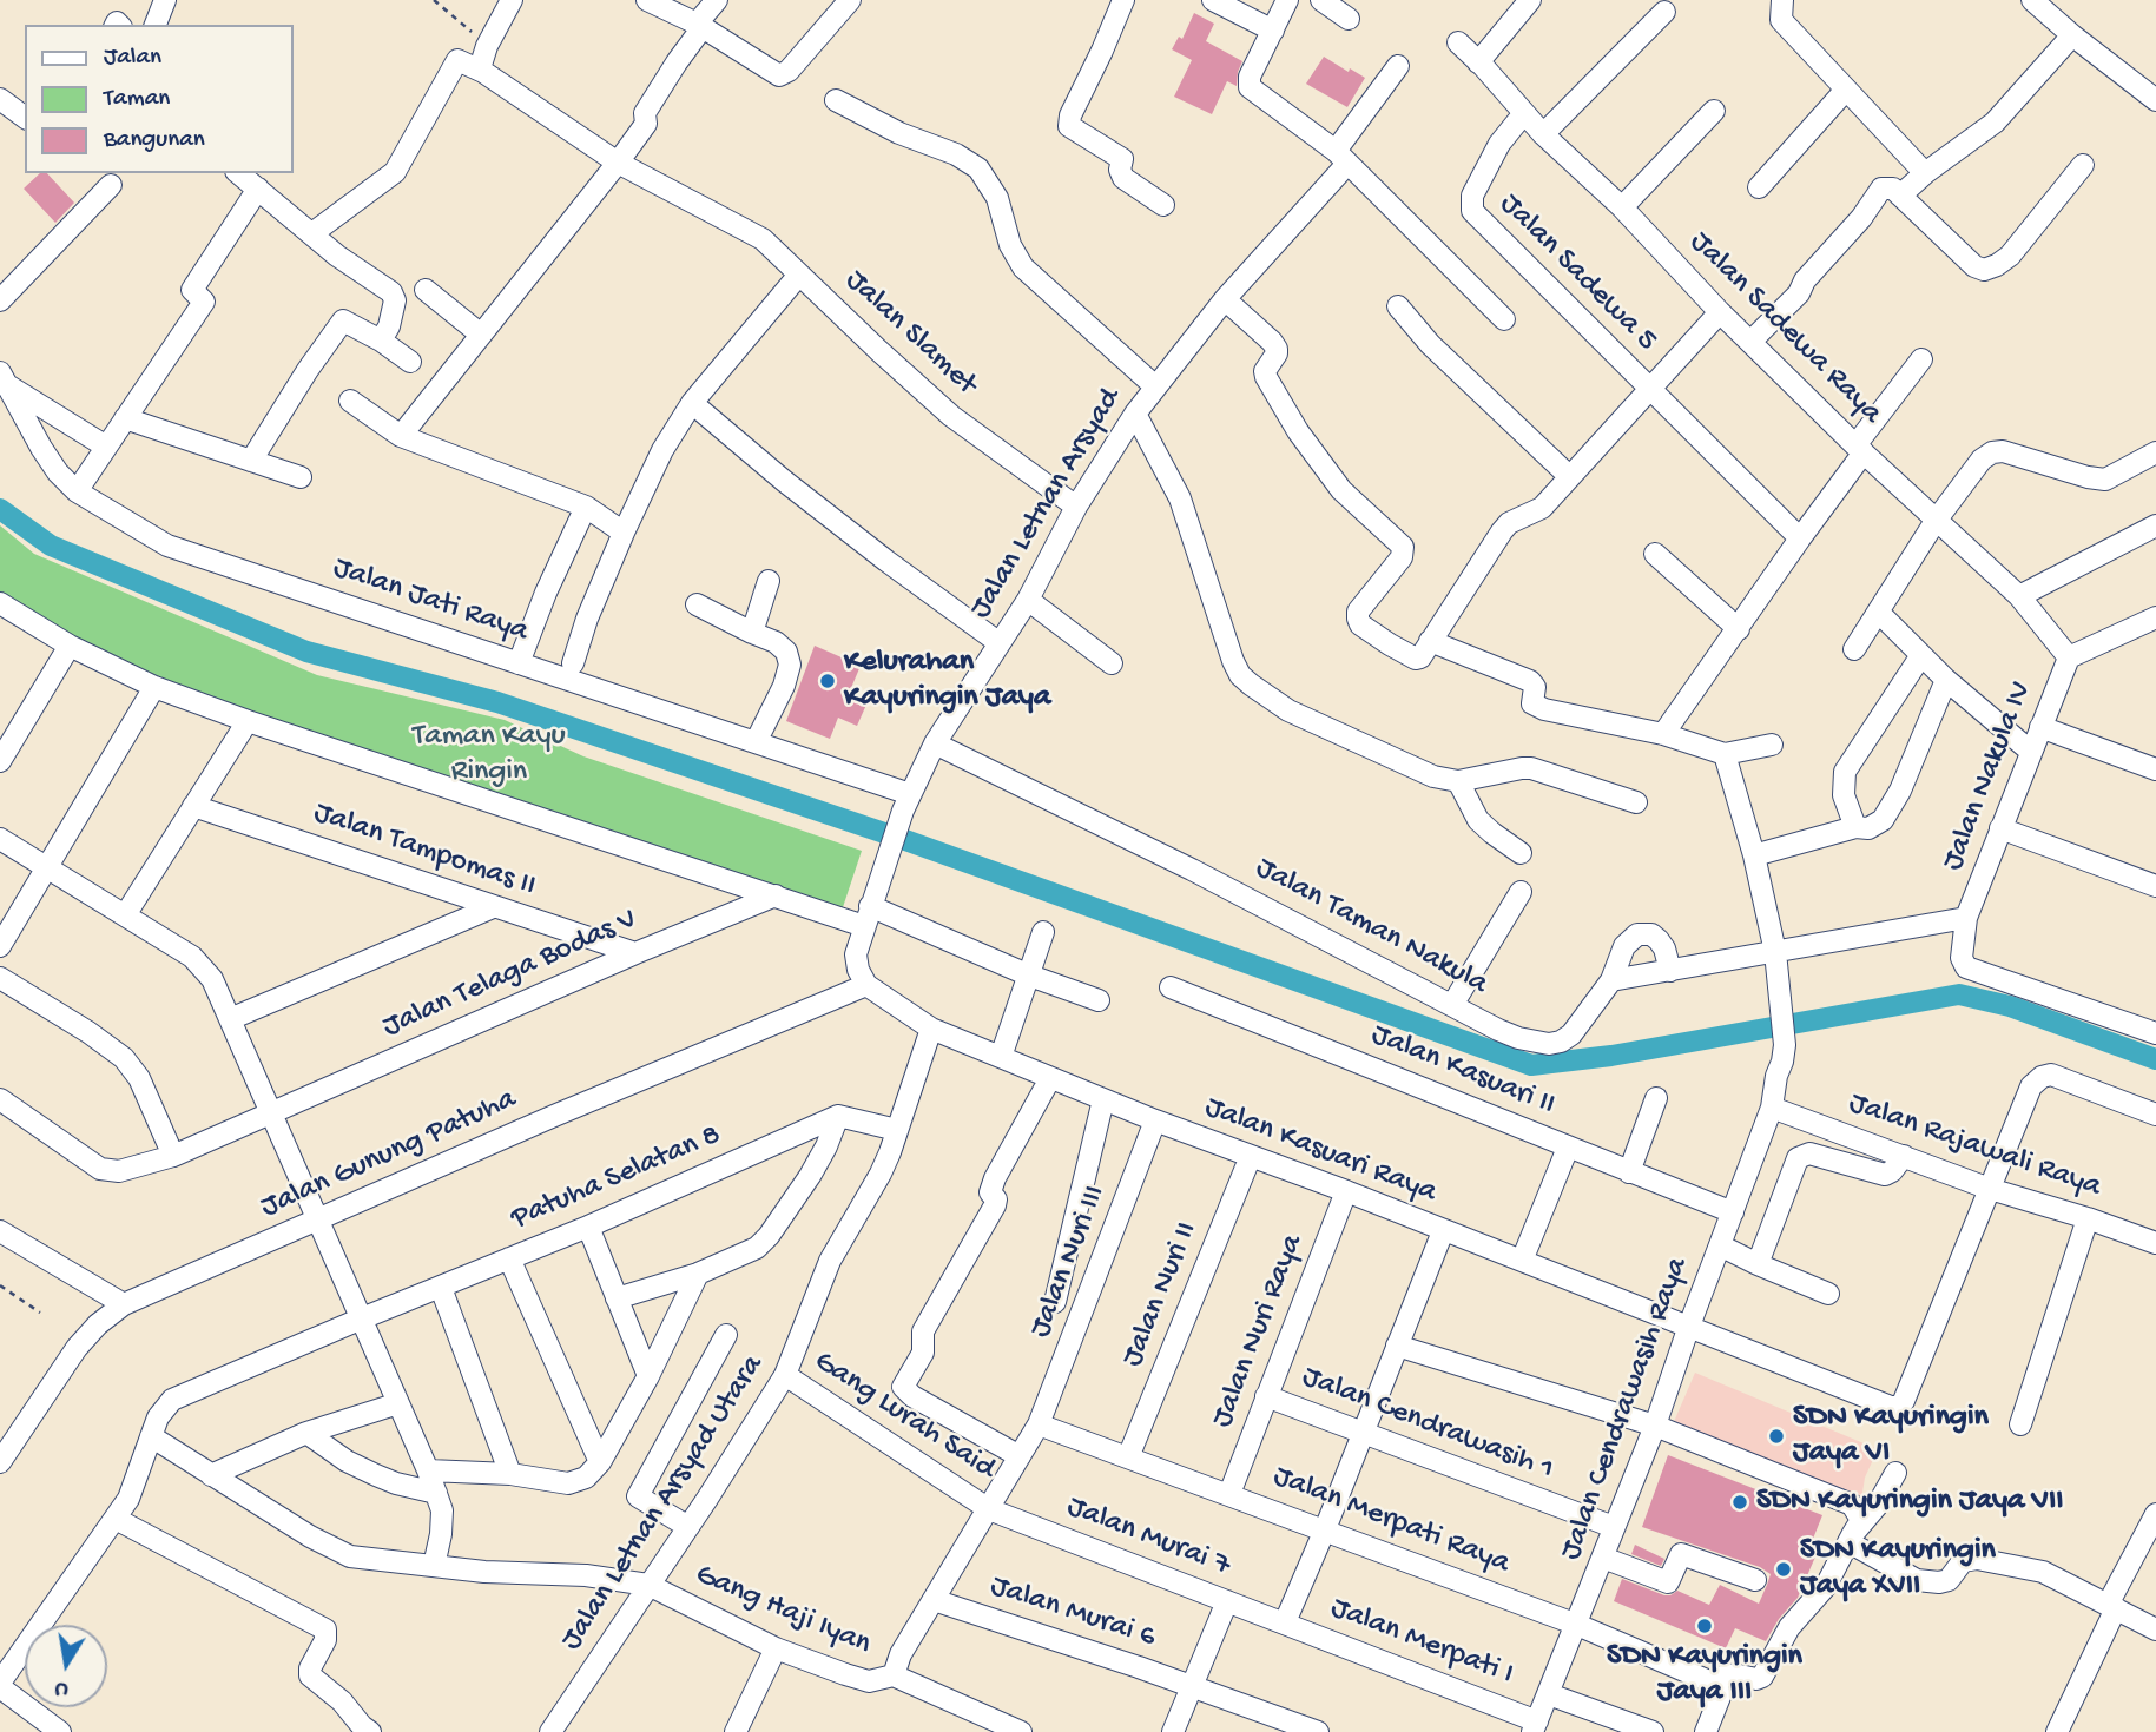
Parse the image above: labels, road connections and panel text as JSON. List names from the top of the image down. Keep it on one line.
{"streets":{"street":["Jalan Sadewa 5","Jalan Sadewa Raya","Jalan Slamet","Jalan Letnan Arsyad","Jalan Jati Raya","Jalan Nakula IV","Jalan Tampomas II","Jalan Taman Nakula","Jalan Telaga Bodas V","Jalan Kasuari II","Jalan Rajawali Raya","Jalan Kasuari Raya","Jalan Gunung Patuha","Patuha Selatan 8","Jalan Nuri III","Jalan Nuri II","Jalan Nuri Raya","Jalan Cendrawasih Raya","Gang Lurah Said","Jalan Cendrawasih 1","Jalan Letnan Arsyad Utara","Jalan Merpati Raya","Jalan Murai 7","Gang Haji Iyan","Jalan Murai 6","Jalan Merpati I"]},"crossings":[["Jalan Sadewa 5","Jalan Sadewa Raya"],["Jalan Sadewa Raya","Jalan Nakula IV"],["Jalan Slamet","Jalan Letnan Arsyad"],["Jalan Letnan Arsyad","Jalan Jati Raya"],["Jalan Letnan Arsyad","Jalan Taman Nakula"],["Jalan Letnan Arsyad","Jalan Gunung Patuha"],["Jalan Tampomas II","Jalan Telaga Bodas V"],["Jalan Kasuari II","Jalan Cendrawasih Raya"],["Jalan Rajawali Raya","Jalan Kasuari Raya"],["Jalan Rajawali Raya","Jalan Cendrawasih Raya"],["Jalan Kasuari Raya","Jalan Nuri III"],["Jalan Kasuari Raya","Jalan Nuri II"],["Jalan Kasuari Raya","Jalan Nuri Raya"],["Jalan Kasuari Raya","Jalan Cendrawasih Raya"],["Jalan Kasuari Raya","Jalan Letnan Arsyad Utara"],["Patuha Selatan 8","Gang Haji Iyan"],["Jalan Nuri III","Gang Lurah Said"],["Jalan Nuri III","Jalan Merpati Raya"],["Jalan Nuri III","Jalan Murai 7"],["Jalan Nuri III","Gang Haji Iyan"],["Jalan Nuri III","Jalan Murai 6"],["Jalan Nuri II","Jalan Merpati Raya"],["Jalan Nuri Raya","Jalan Cendrawasih 1"],["Jalan Nuri Raya","Jalan Merpati Raya"],["Jalan Cendrawasih Raya","Jalan Cendrawasih 1"],["Jalan Cendrawasih Raya","Jalan Merpati Raya"],["Jalan Cendrawasih Raya","Jalan Merpati I"],["Gang Lurah Said","Jalan Letnan Arsyad Utara"],["Gang Lurah Said","Jalan Murai 7"],["Jalan Letnan Arsyad Utara","Gang Haji Iyan"],["Jalan Murai 7","Jalan Merpati I"]],"parks":["Taman Kayu Ringin"],"places":["Kelurahan Kayuringin Jaya","SDN Kayuringin Jaya VI","SDN Kayuringin Jaya VII","SDN Kayuringin Jaya XVII","SDN Kayuringin Jaya III"],"legend":["Jalan","Taman","Bangunan"],"north":"bottom"}
